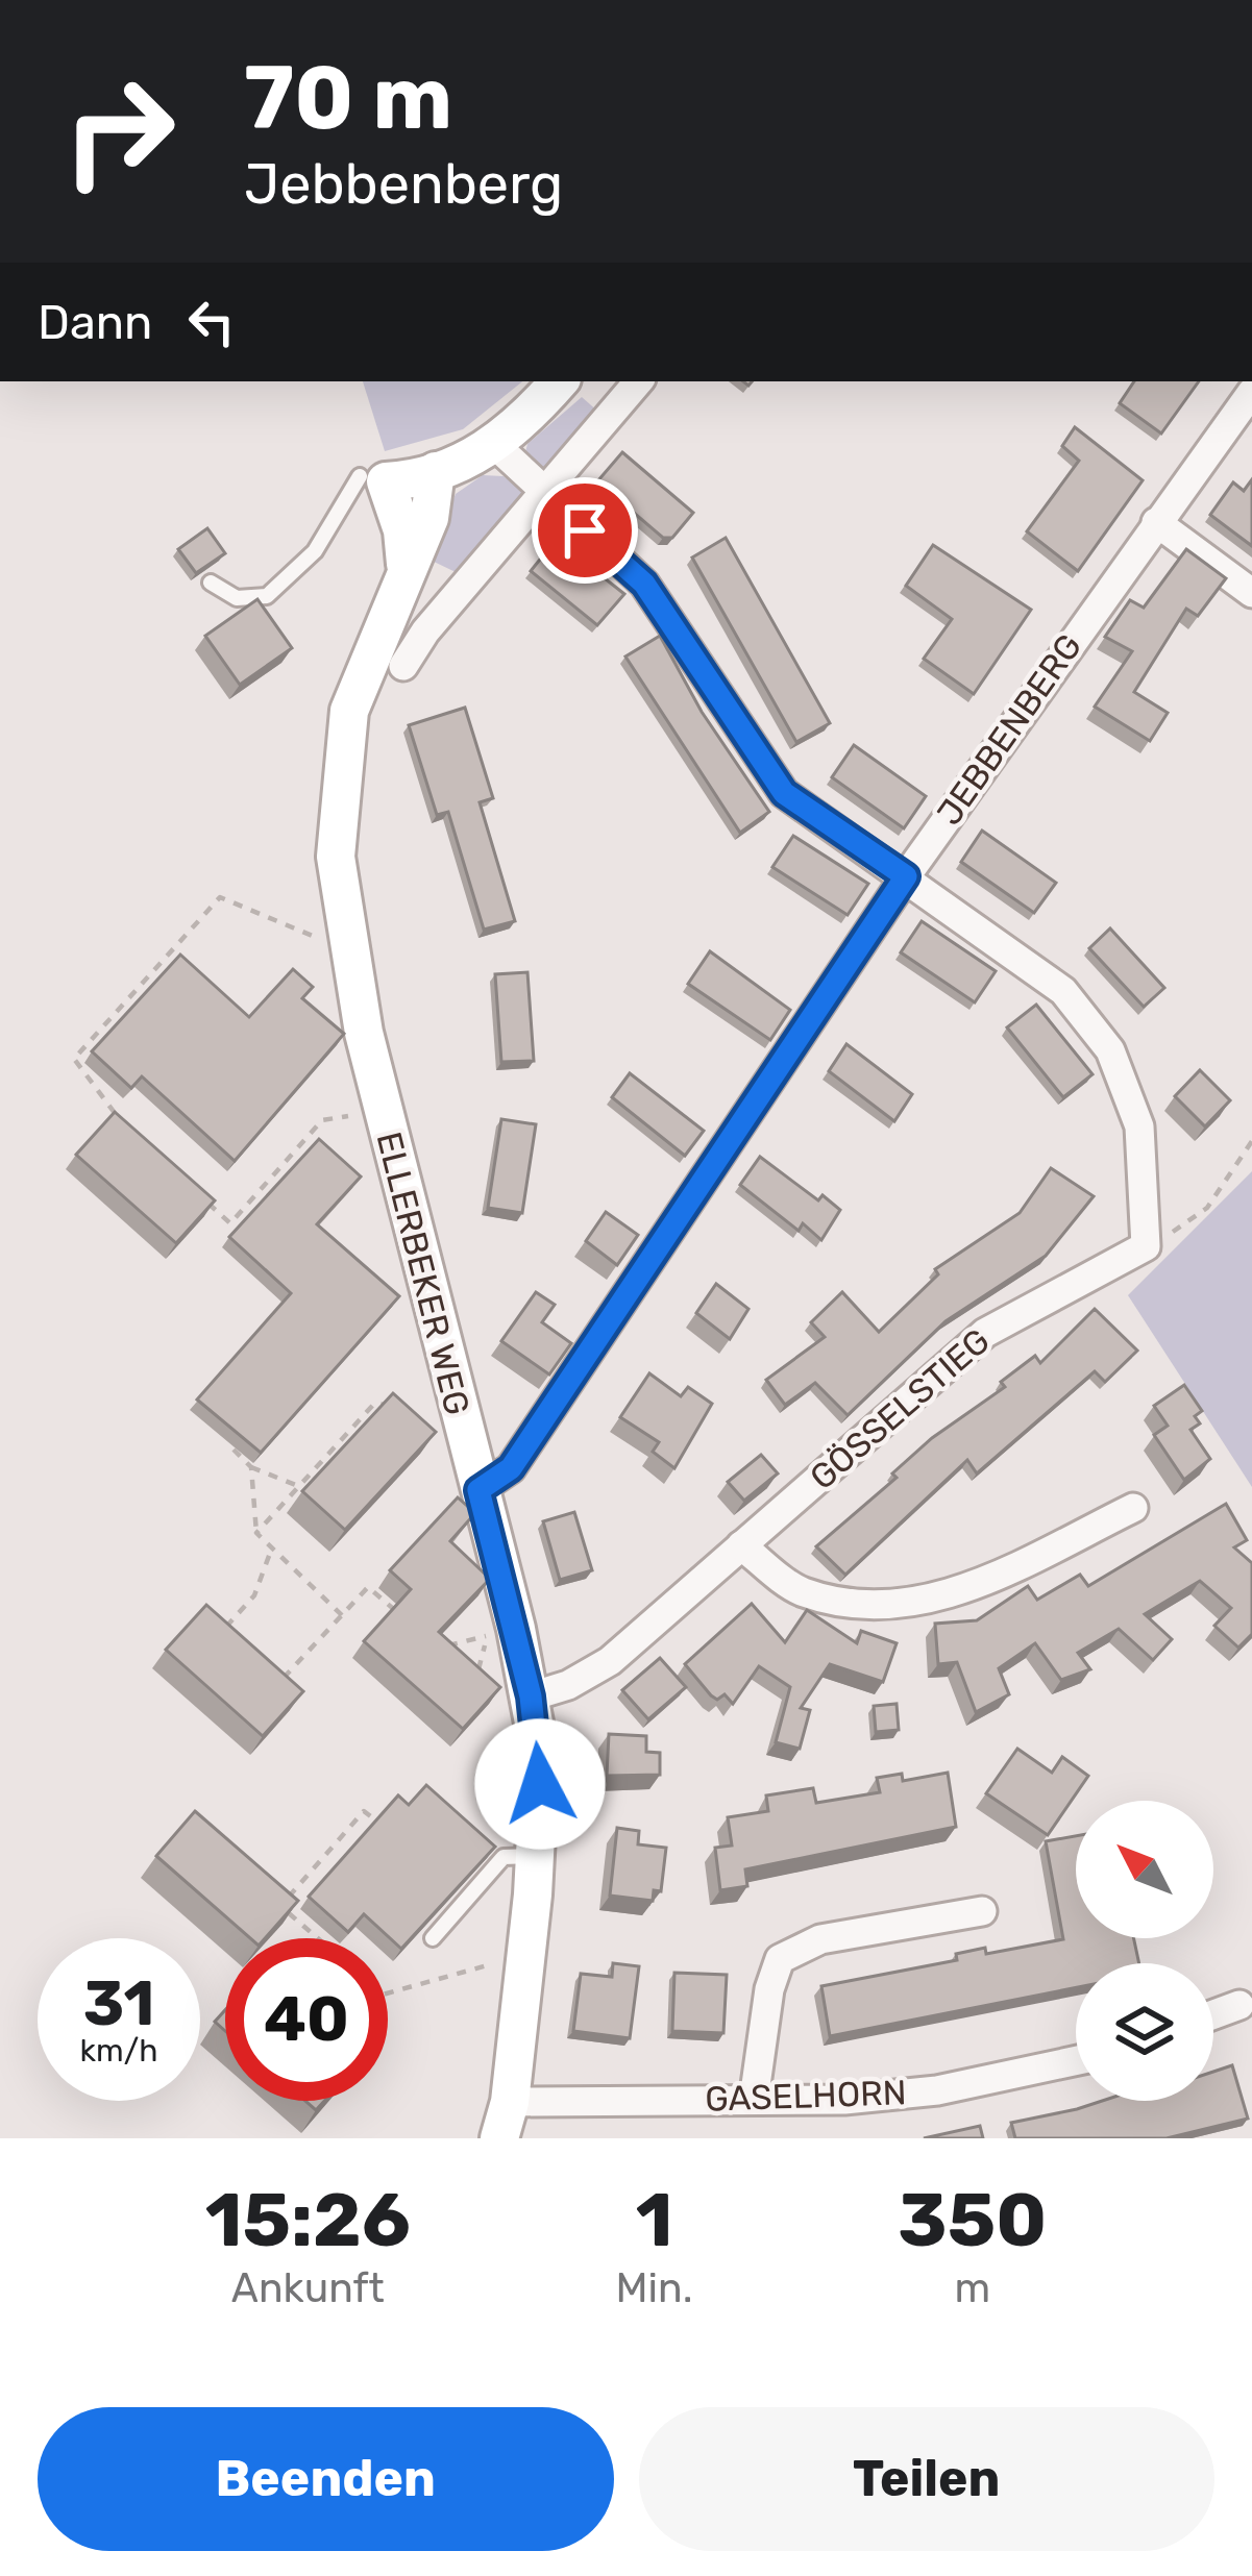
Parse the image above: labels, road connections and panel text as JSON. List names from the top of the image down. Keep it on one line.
{"streets":{"street":["JEBBENBERG","ELLERBEKER WEG","GÖSSELSTIEG","GASELHORN"]},"crossings":[["JEBBENBERG","ELLERBEKER WEG"],["ELLERBEKER WEG","GÖSSELSTIEG"],["ELLERBEKER WEG","GASELHORN"]],"north":"top left","page":{"turn":["70 m","Jebbenberg"],"then":"Dann","speed":"31 km/h","limit":"40","eta":["15:26","Ankunft","1","Min.","350","m"],"buttons":["Beenden","Teilen"]}}
